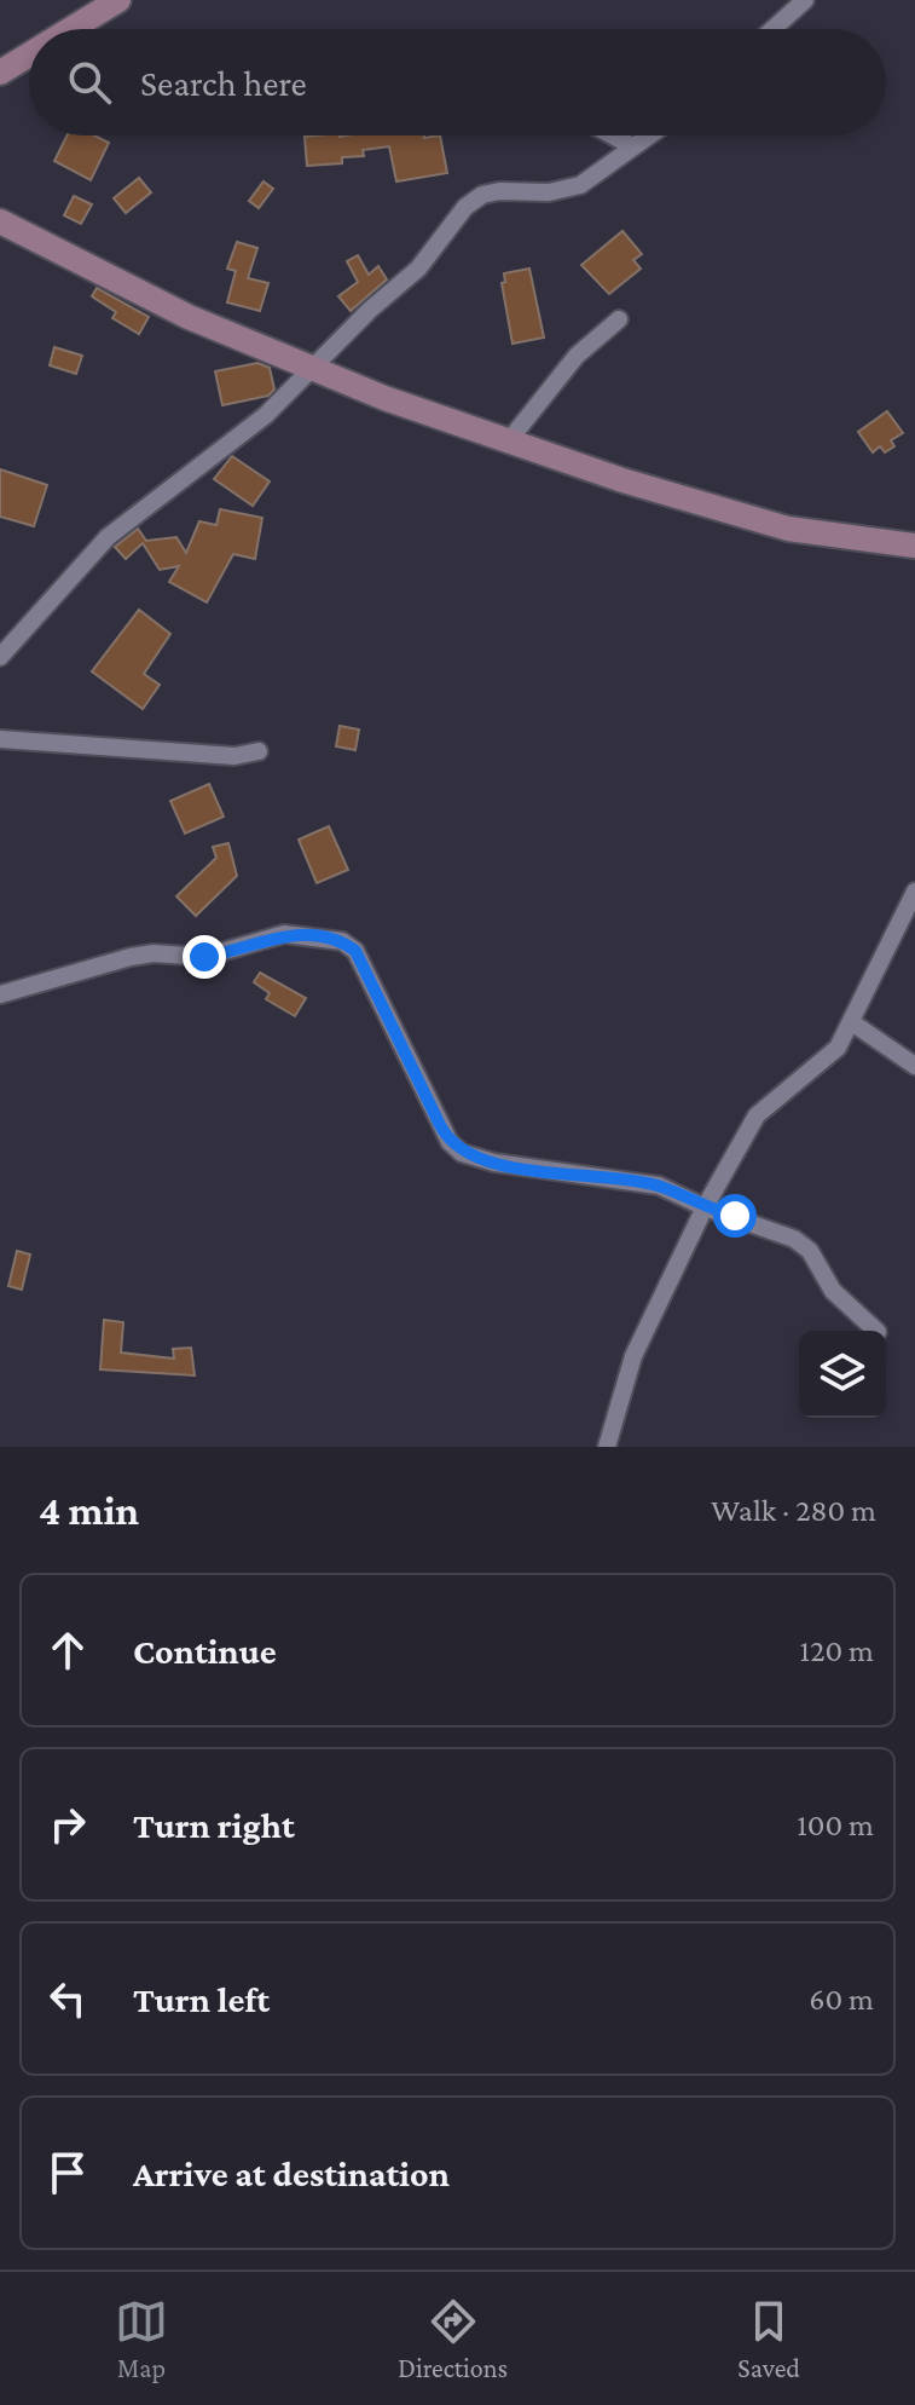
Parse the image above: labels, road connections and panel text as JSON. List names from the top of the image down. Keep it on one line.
{"page":{"search":"Search here","heading":["4 min","Walk · 280 m"],"list":[["Continue","120 m"],["Turn right","100 m"],["Turn left","60 m"],"Arrive at destination"],"nav":["Map","Directions","Saved"]}}
